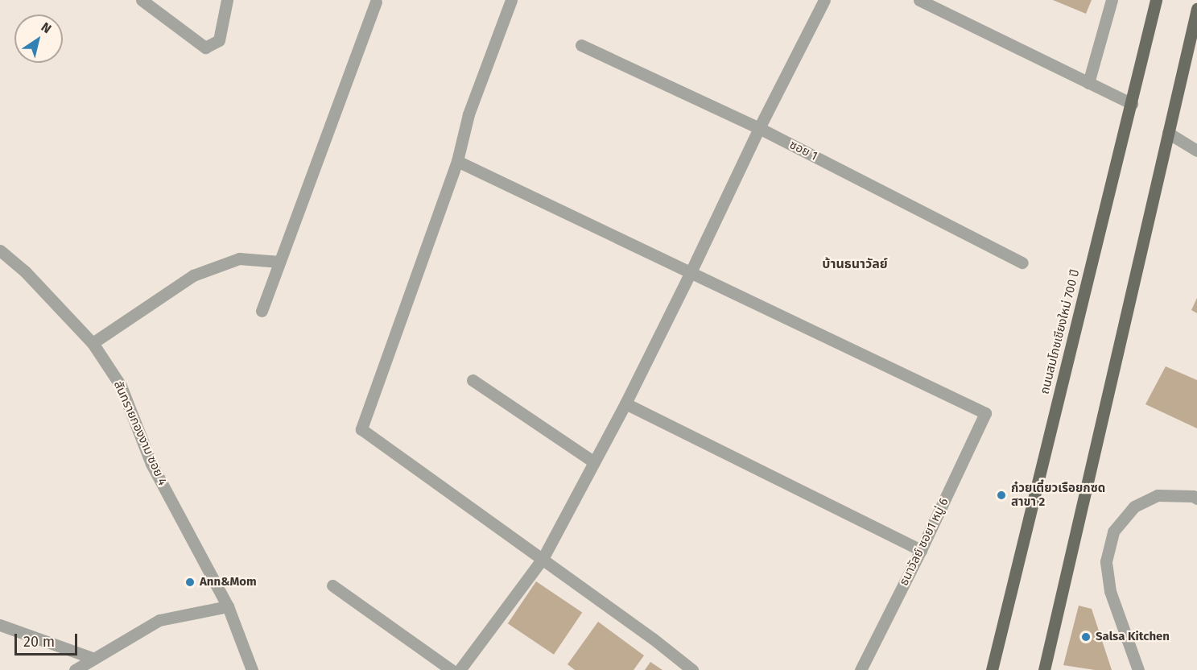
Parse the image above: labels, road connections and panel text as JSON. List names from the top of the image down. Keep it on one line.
{"streets":{"main road":["ถนนสมโภชเชียงใหม่ 700 ปี"],"street":["ซอย 1","สันทรายกองงาม ซอย 4","ธนาวัลย์ ซอย1 หมู่ 6"]},"districts":["บ้านธนาวัลย์"],"places":["ก๋วยเตี๋ยวเรือยกซด สาขา 2","Ann&Mom","Salsa Kitchen"],"scale_bar":"20 m","north":"top right"}
